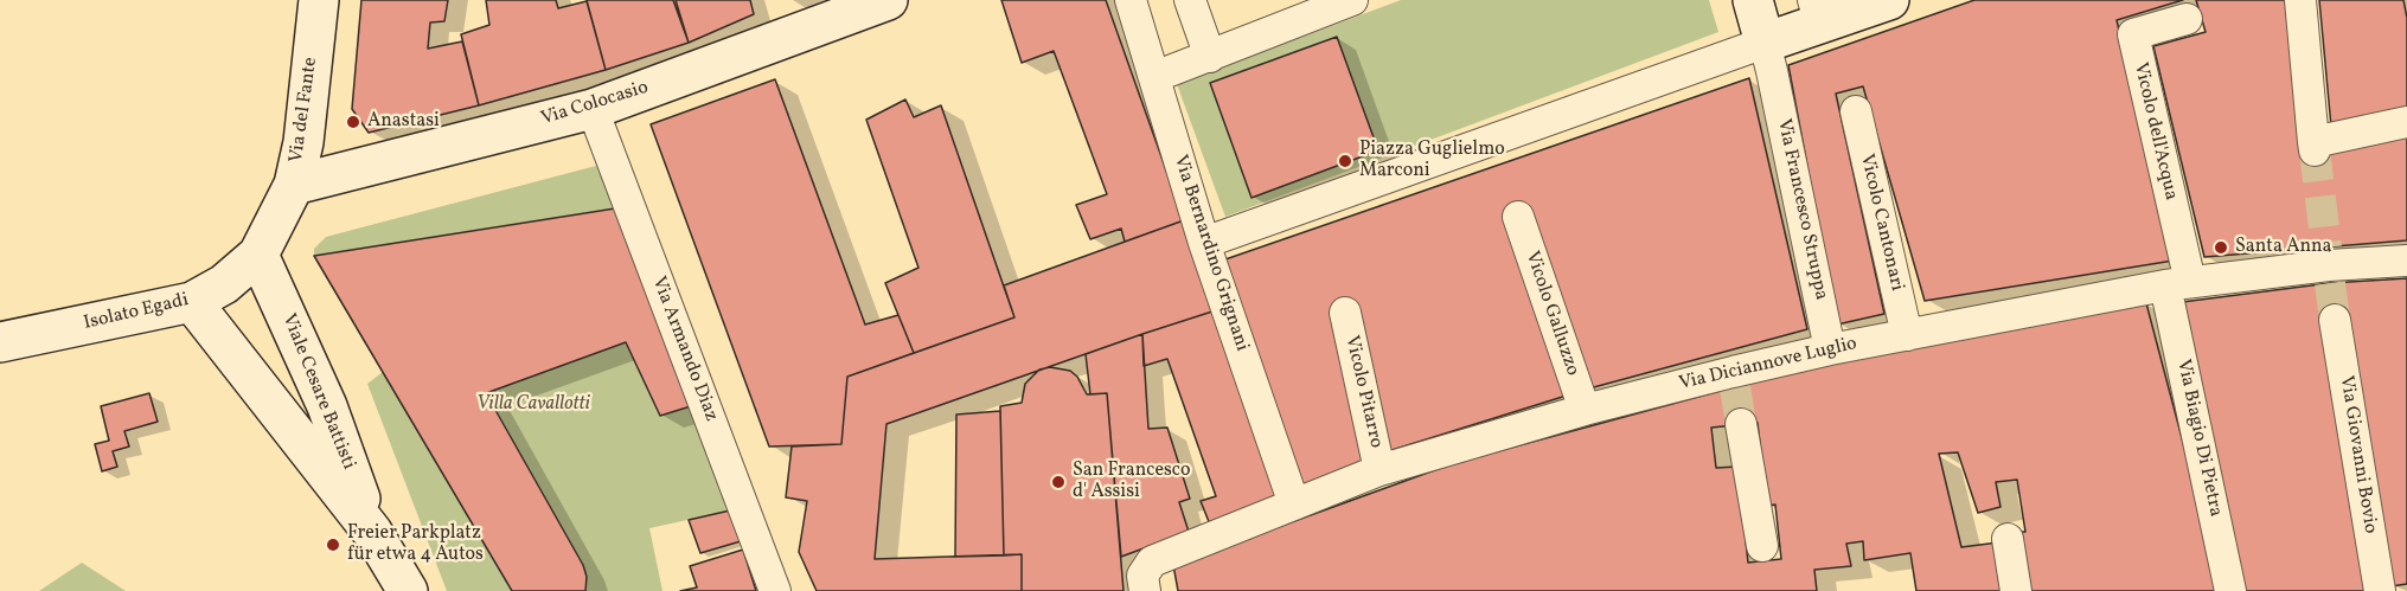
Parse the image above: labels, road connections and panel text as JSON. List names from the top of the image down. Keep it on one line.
{"streets":{"street":["Via Colocasio","Via del Fante","Vicolo dell'Acqua","Via Francesco Struppa","Vicolo Cantonari","Via Bernardino Grignani","Isolato Egadi","Vicolo Galluzzo","Via Armando Diaz","Via Diciannove Luglio","Viale Cesare Battisti","Vicolo Pitarro","Via Biagio Di Pietra","Via Giovanni Bovio"]},"crossings":[["Via Colocasio","Via del Fante"],["Via Colocasio","Via Armando Diaz"],["Via del Fante","Isolato Egadi"],["Via del Fante","Viale Cesare Battisti"],["Vicolo dell'Acqua","Via Diciannove Luglio"],["Vicolo dell'Acqua","Via Biagio Di Pietra"],["Via Francesco Struppa","Via Diciannove Luglio"],["Vicolo Cantonari","Via Diciannove Luglio"],["Via Bernardino Grignani","Via Diciannove Luglio"],["Isolato Egadi","Viale Cesare Battisti"],["Vicolo Galluzzo","Via Diciannove Luglio"],["Via Diciannove Luglio","Vicolo Pitarro"],["Via Diciannove Luglio","Via Biagio Di Pietra"]],"parks":["Villa Cavallotti"],"places":["Anastasi","Piazza Guglielmo Marconi","Santa Anna","San Francesco d' Assisi","Freier Parkplatz für etwa 4 Autos"]}
